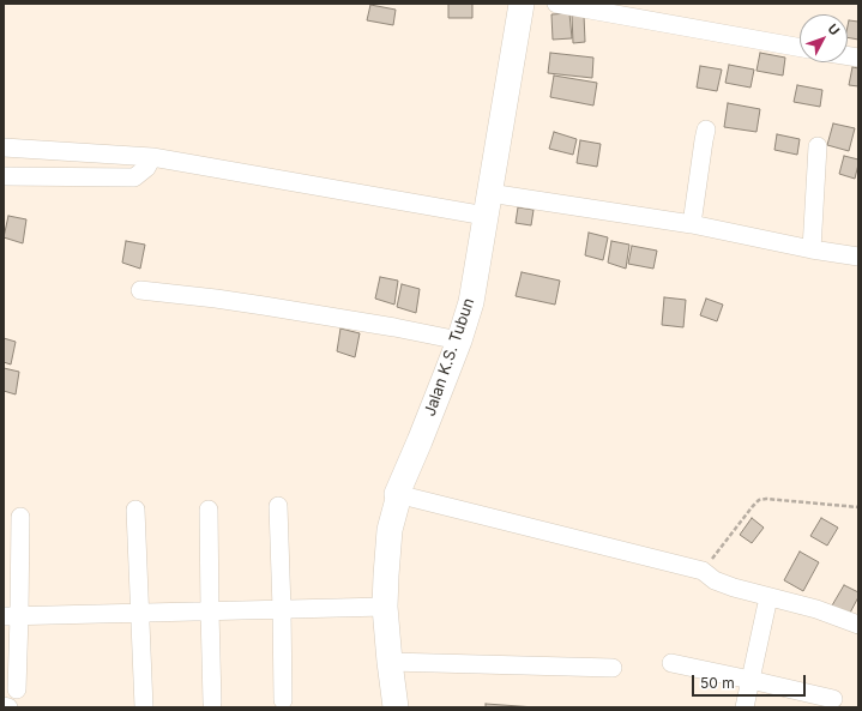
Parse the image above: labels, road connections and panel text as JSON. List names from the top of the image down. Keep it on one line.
{"streets":{"street":["Jalan K.S. Tubun"]},"scale_bar":"50 m","north":"top right"}
